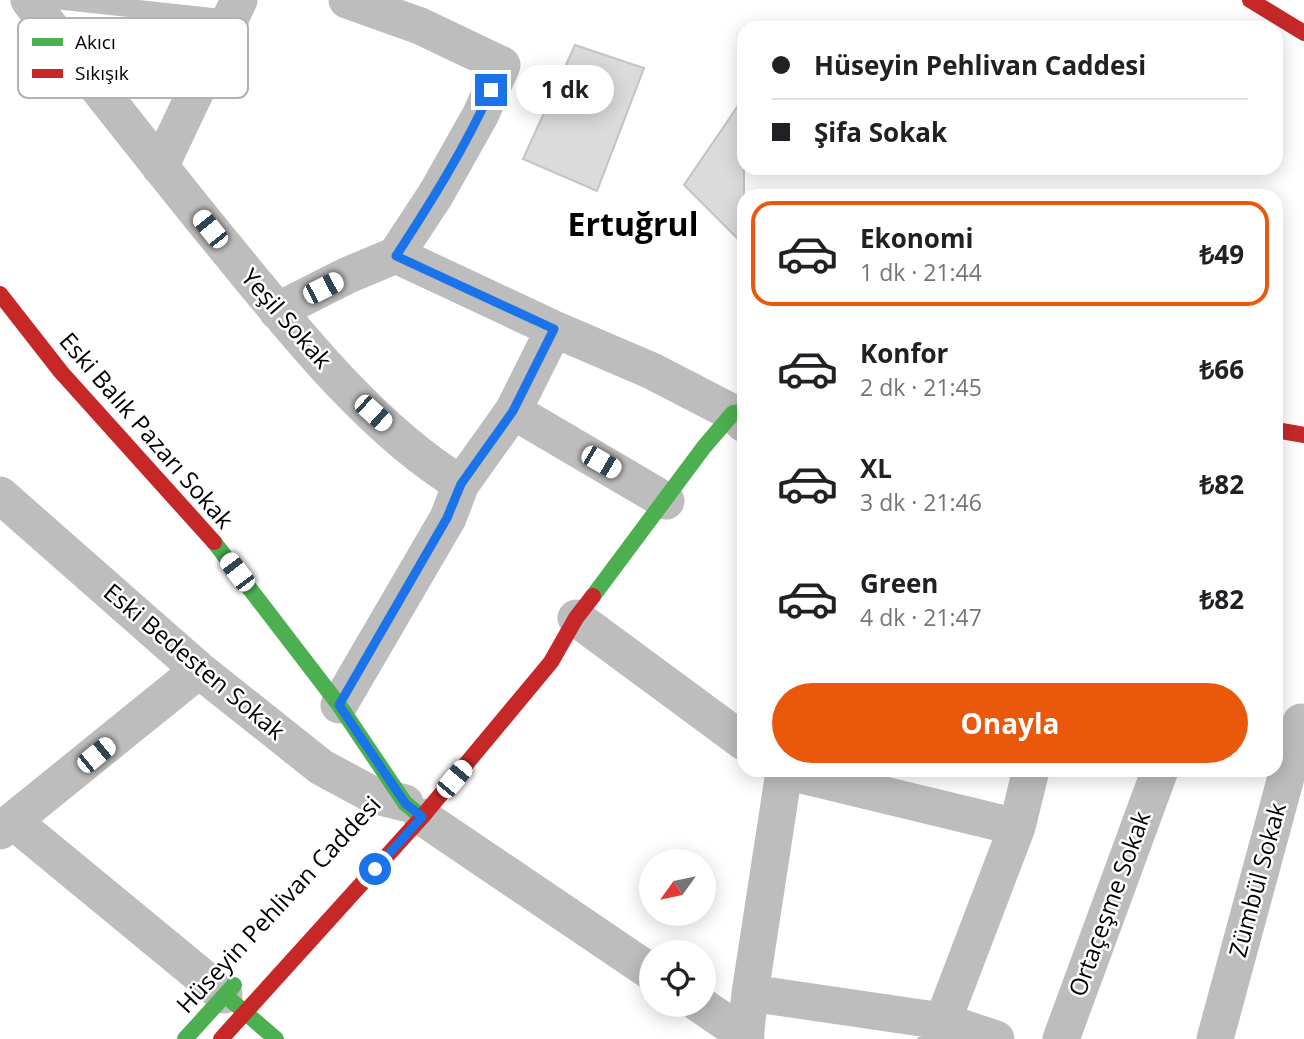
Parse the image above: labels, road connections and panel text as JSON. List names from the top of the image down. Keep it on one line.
{"streets":{"street":["Yeşil Sokak","Eski Balık Pazarı Sokak","Eski Bedesten Sokak","Zümbül Sokak","Ortaçeşme Sokak","Hüseyin Pehlivan Caddesi"]},"crossings":[["Eski Balık Pazarı Sokak","Eski Bedesten Sokak"],["Eski Balık Pazarı Sokak","Hüseyin Pehlivan Caddesi"],["Eski Bedesten Sokak","Hüseyin Pehlivan Caddesi"]],"districts":["Ertuğrul"],"legend":["Akıcı","Sıkışık"],"north":"bottom left","page":{"banner":["Hüseyin Pehlivan Caddesi","Şifa Sokak"],"bubble":"1 dk","list":[{"name":"Ekonomi","note":"1 dk · 21:44","value":"₺49"},{"name":"Konfor","note":"2 dk · 21:45","value":"₺66"},{"name":"XL","note":"3 dk · 21:46","value":"₺82"},{"name":"Green","note":"4 dk · 21:47","value":"₺82"}],"buttons":"Onayla"}}
